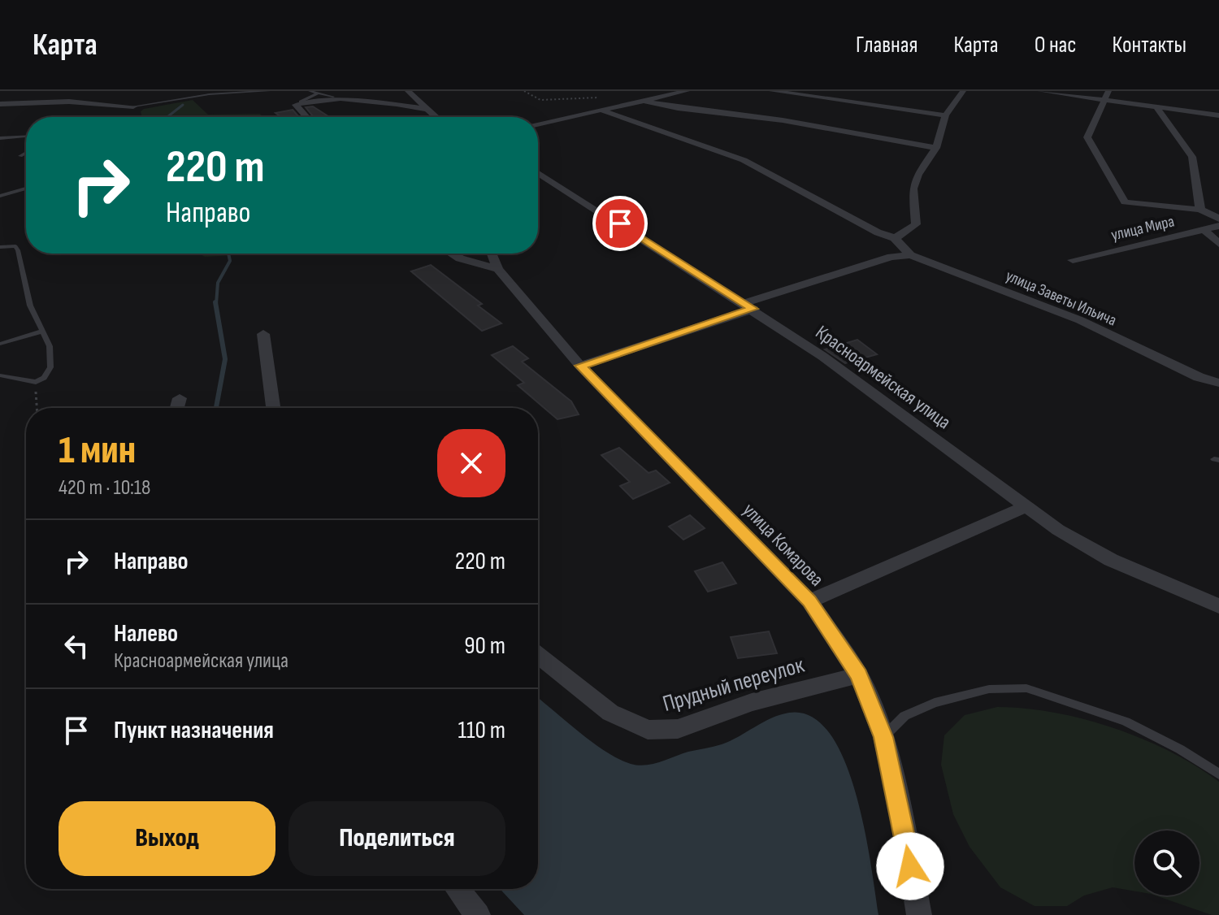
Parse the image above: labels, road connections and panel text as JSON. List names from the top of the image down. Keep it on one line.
{"streets":{"street":["улица Мира","улица Заветы Ильича","Красноармейская улица","улица Комарова","Прудный переулок"]},"crossings":[["улица Комарова","Прудный переулок"]],"page":{"header":"Карта","nav":["Главная","Карта","О нас","Контакты"],"turn":["220 m","Направо"],"heading":["1 мин","420 m · 10:18"],"list":[{"name":"Направо","value":"220 m"},{"name":"Налево","note":"Красноармейская улица","value":"90 m"},{"name":"Пункт назначения","value":"110 m"}],"buttons":["Выход","Поделиться"]}}
